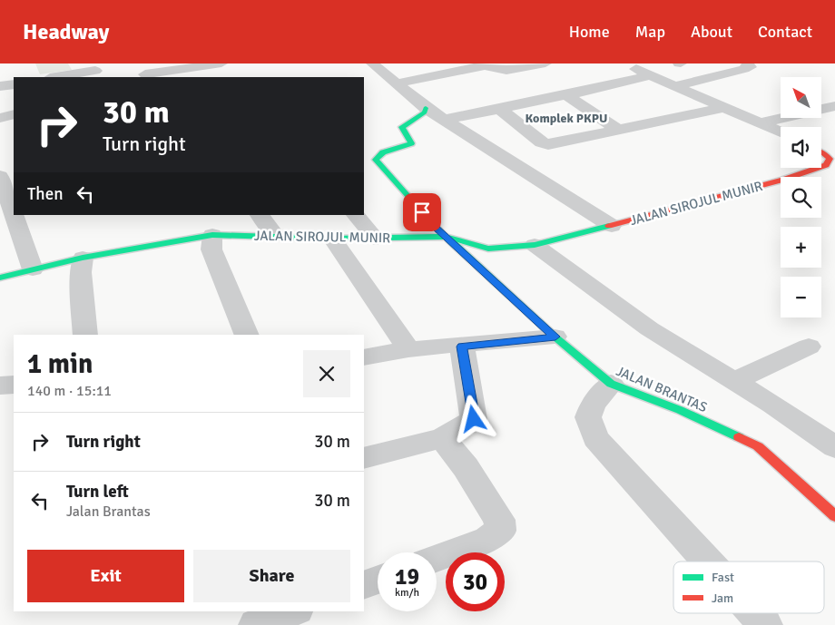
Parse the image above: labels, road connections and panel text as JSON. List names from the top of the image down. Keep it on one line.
{"streets":{"street":["JALAN SIROJUL MUNIR","JALAN BRANTAS"]},"crossings":[["JALAN SIROJUL MUNIR","JALAN BRANTAS"]],"districts":["Komplek PKPU"],"legend":["Fast","Jam"],"north":"top left","page":{"header":"Headway","nav":["Home","Map","About","Contact"],"map_buttons":["+","−"],"turn":["30 m","Turn right"],"then":"Then","heading":["1 min","140 m · 15:11"],"list":[{"name":"Turn right","value":"30 m"},{"name":"Turn left","note":"Jalan Brantas","value":"30 m"}],"buttons":["Exit","Share"],"speed":"19 km/h","limit":"30"}}
